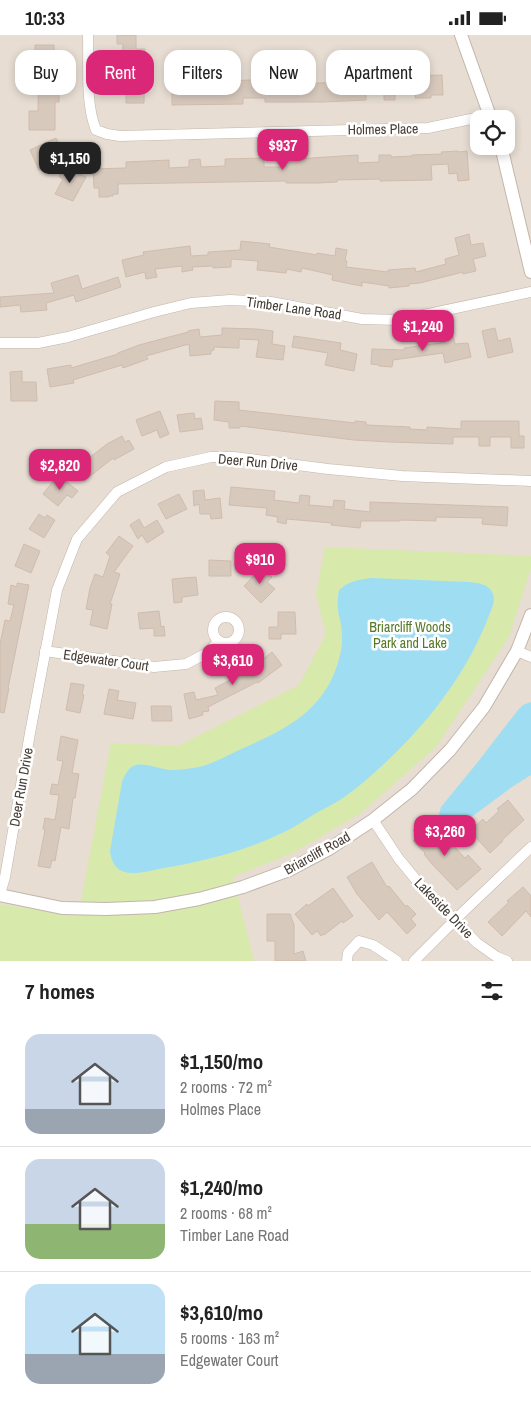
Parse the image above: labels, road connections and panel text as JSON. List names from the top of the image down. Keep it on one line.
{"streets":{"street":["Holmes Place","Timber Lane Road","Deer Run Drive","Edgewater Court","Briarcliff Road","Lakeside Drive"]},"crossings":[["Deer Run Drive","Edgewater Court"],["Deer Run Drive","Briarcliff Road"],["Briarcliff Road","Lakeside Drive"]],"parks":["Briarcliff Woods Park and Lake"],"page":{"status":"10:33","chip":["Buy","Rent","Filters","New","Apartment"],"price":["$937","$1,150","$1,240","$2,820","$910","$3,610","$3,260"],"heading":"7 homes","list":[{"name":"$1,150/mo","note":"2 rooms · 72 m² · Holmes Place"},{"name":"$1,240/mo","note":"2 rooms · 68 m² · Timber Lane Road"},{"name":"$3,610/mo","note":"5 rooms · 163 m² · Edgewater Court"}]}}
